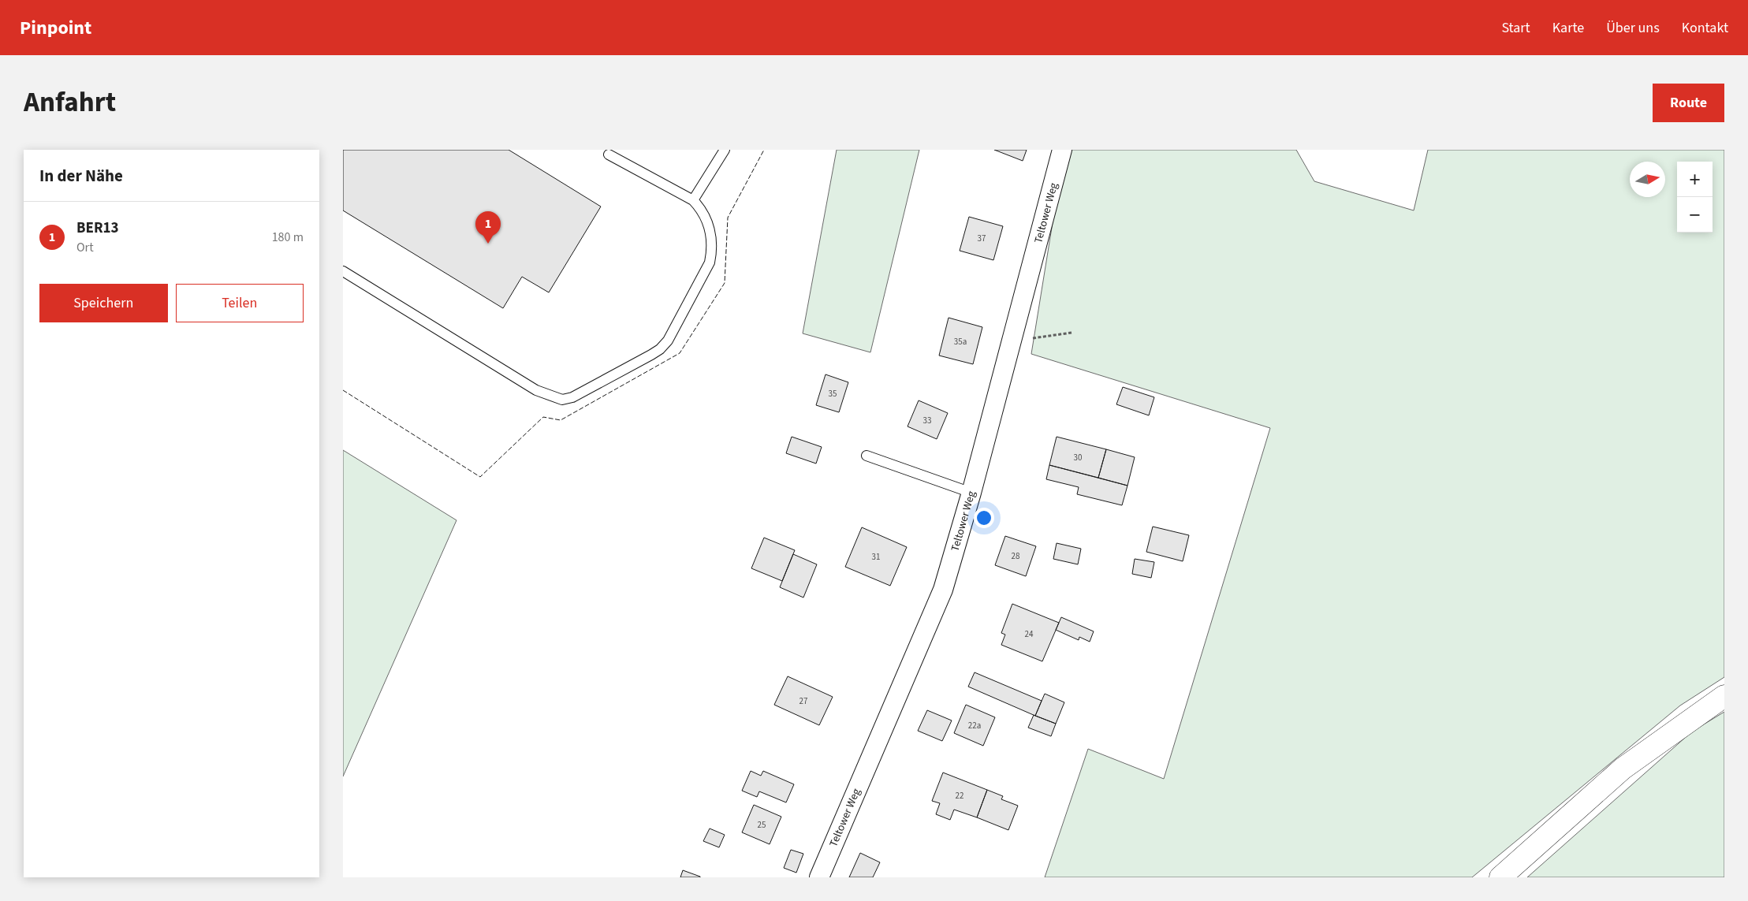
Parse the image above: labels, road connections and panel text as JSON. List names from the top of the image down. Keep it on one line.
{"streets":{"street":["Teltower Weg"]},"house_numbers":["37","35a","35","33","30","28","31","24","27","22a","22","25"],"north":"right","page":{"header":"Pinpoint","nav":["Start","Karte","Über uns","Kontakt"],"title":"Anfahrt","buttons":["Route",["Speichern","Teilen"]],"heading":"In der Nähe","map_buttons":["+","−"],"list":[{"mark":"1","name":"BER13","note":"Ort","value":"180 m"}],"pins":"1"}}
